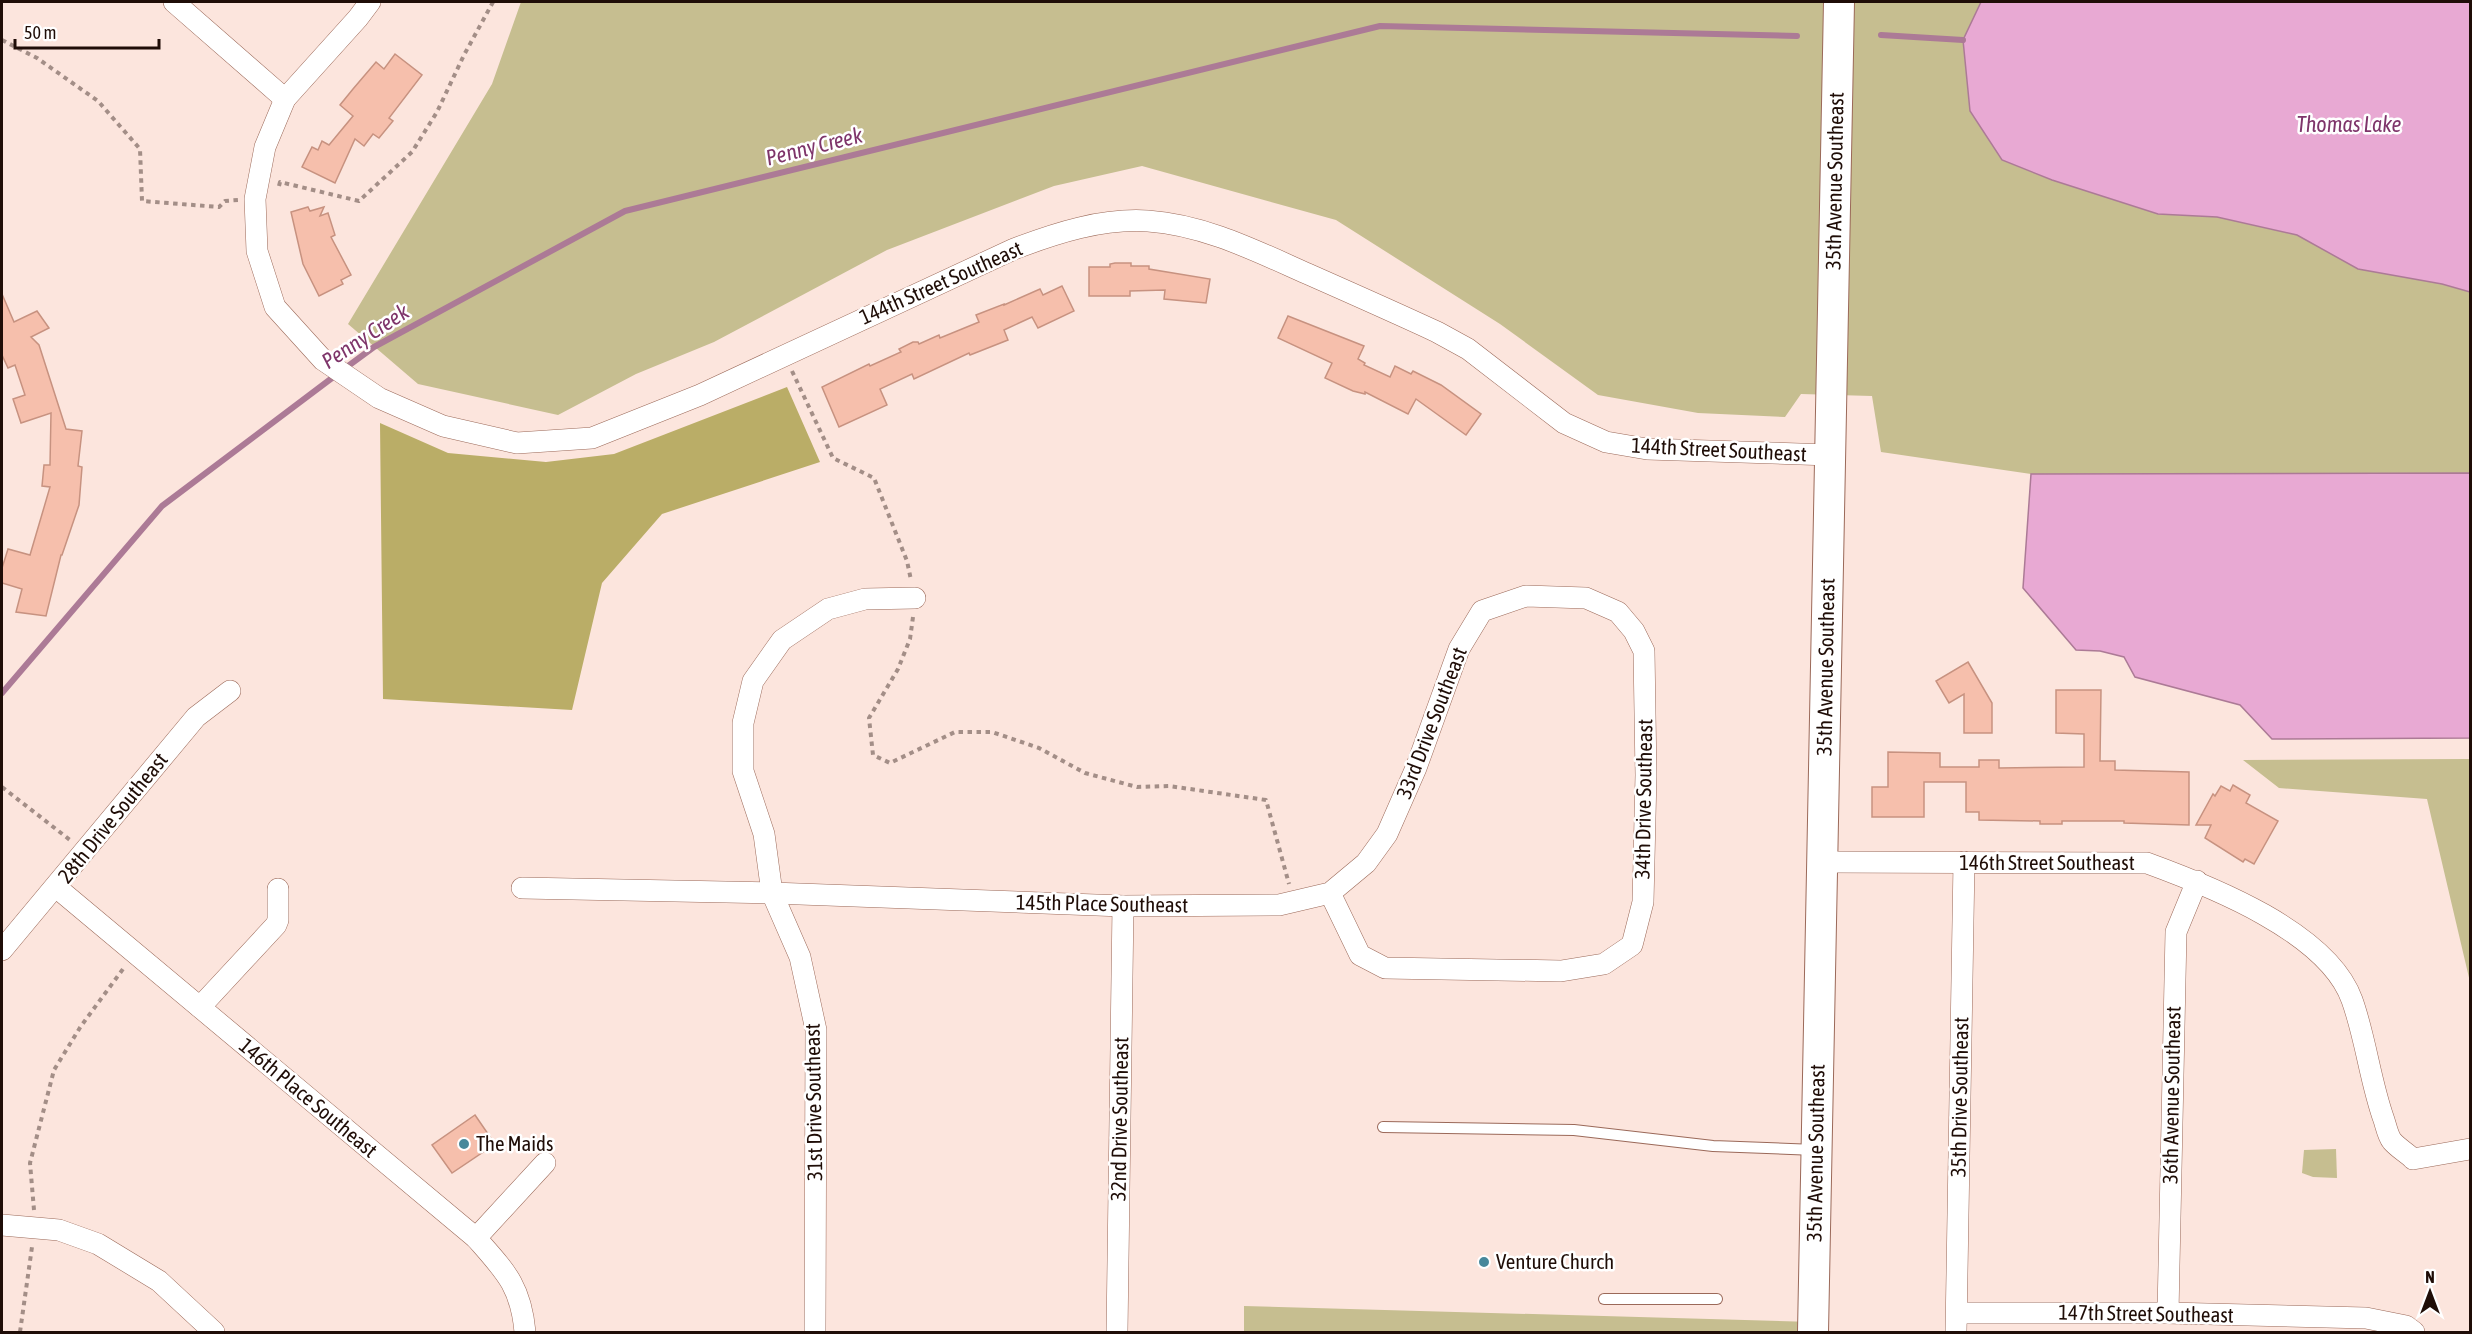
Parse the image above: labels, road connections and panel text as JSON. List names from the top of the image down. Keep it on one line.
{"streets":{"street":["35th Avenue Southeast","144th Street Southeast","33rd Drive Southeast","34th Drive Southeast","28th Drive Southeast","146th Street Southeast","145th Place Southeast","36th Avenue Southeast","35th Drive Southeast","146th Place Southeast","31st Drive Southeast","32nd Drive Southeast","147th Street Southeast"]},"crossings":[["35th Avenue Southeast","144th Street Southeast"],["35th Avenue Southeast","146th Street Southeast"],["33rd Drive Southeast","34th Drive Southeast"],["33rd Drive Southeast","145th Place Southeast"],["34th Drive Southeast","145th Place Southeast"],["28th Drive Southeast","146th Place Southeast"],["146th Street Southeast","36th Avenue Southeast"],["146th Street Southeast","35th Drive Southeast"],["145th Place Southeast","31st Drive Southeast"],["145th Place Southeast","32nd Drive Southeast"],["36th Avenue Southeast","147th Street Southeast"],["35th Drive Southeast","147th Street Southeast"]],"water":["Thomas Lake","Penny Creek"],"places":["The Maids","Venture Church"],"scale_bar":"50 m","north":"top"}
